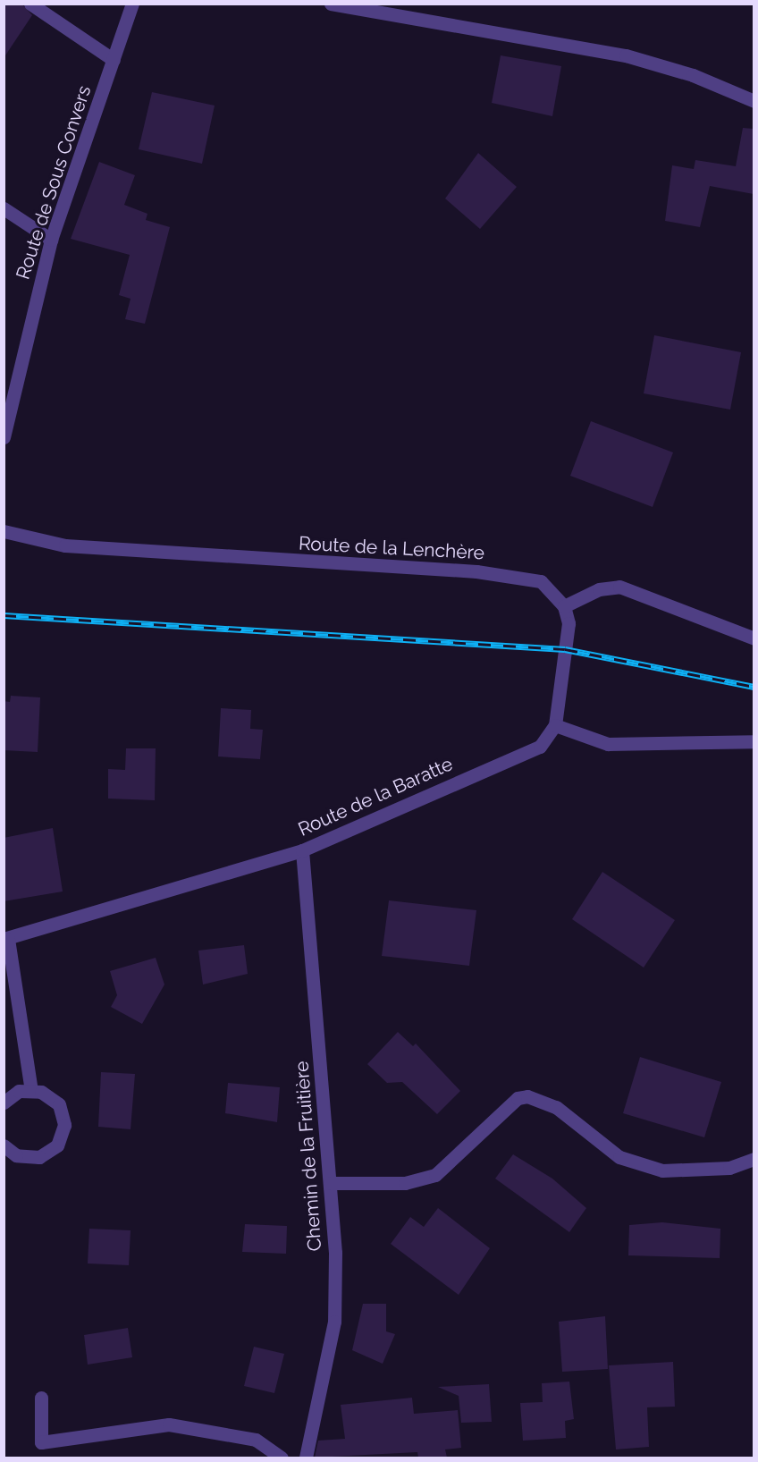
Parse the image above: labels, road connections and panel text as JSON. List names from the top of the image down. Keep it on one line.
{"streets":{"street":["Route de Sous Convers","Route de la Lenchère","Route de la Baratte","Chemin de la Fruitière"]},"crossings":[["Route de la Baratte","Chemin de la Fruitière"]]}
